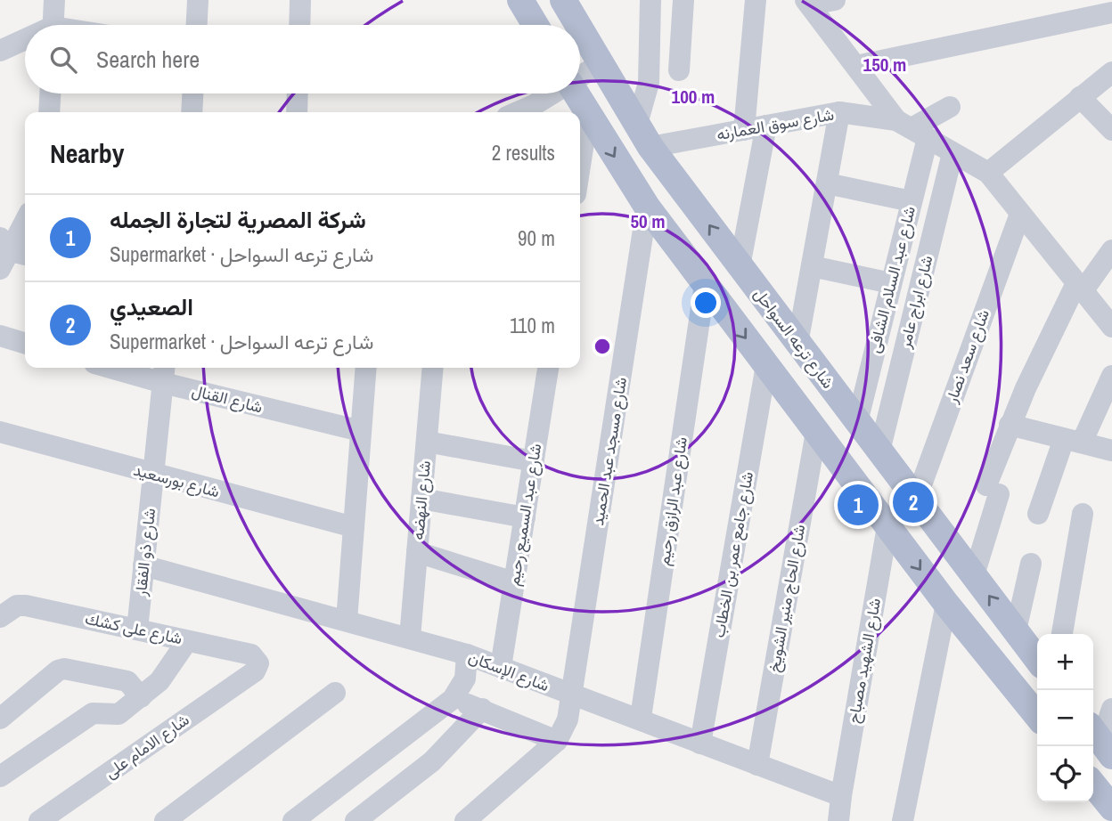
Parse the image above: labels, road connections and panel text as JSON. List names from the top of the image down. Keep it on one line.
{"streets":{"main road":["شارع ترعه السواحل"],"street":["شارع سوق العمارنه","شارع عبد السلام الشافى","شارع ابراج عامر","شارع سعد نصار","شارع القنال","شارع مسجد عبد الحميد","شارع بورسعيد","شارع النهضه","شارع عبد الرازق رحيم","شارع عبد السميع رحيم","شارع ذو الفقار","شارع جامع عمر بن الخطاب","شارع الحاج منير الشويخ","شارع على كشك","شارع الشهيد مصباح","شارع الإسكان","شارع الامام على"]},"crossings":[["شارع سوق العمارنه","شارع عبد السلام الشافى"],["شارع سوق العمارنه","شارع ابراج عامر"],["شارع سوق العمارنه","شارع ترعه السواحل"],["شارع سوق العمارنه","شارع سعد نصار"],["شارع عبد السلام الشافى","شارع ترعه السواحل"],["شارع ابراج عامر","شارع ترعه السواحل"],["شارع ترعه السواحل","شارع سعد نصار"],["شارع القنال","شارع ذو الفقار"],["شارع مسجد عبد الحميد","شارع الإسكان"],["شارع بورسعيد","شارع ذو الفقار"],["شارع النهضه","شارع الإسكان"],["شارع عبد الرازق رحيم","شارع الإسكان"],["شارع عبد السميع رحيم","شارع الإسكان"],["شارع ذو الفقار","شارع على كشك"],["شارع ذو الفقار","شارع الإسكان"],["شارع جامع عمر بن الخطاب","شارع الإسكان"],["شارع الحاج منير الشويخ","شارع الإسكان"],["شارع على كشك","شارع الامام على"],["شارع الشهيد مصباح","شارع الإسكان"]],"page":{"search":"Search here","heading":["Nearby","2 results"],"list":[{"mark":"1","name":"شركة المصرية لتجارة الجمله","note":"Supermarket · شارع ترعه السواحل","value":"90 m"},{"mark":"2","name":"الصعيدي","note":"Supermarket · شارع ترعه السواحل","value":"110 m"}],"pins":["2","1"],"map_buttons":["+","−"]},"rings":["150 m","100 m","50 m"]}
